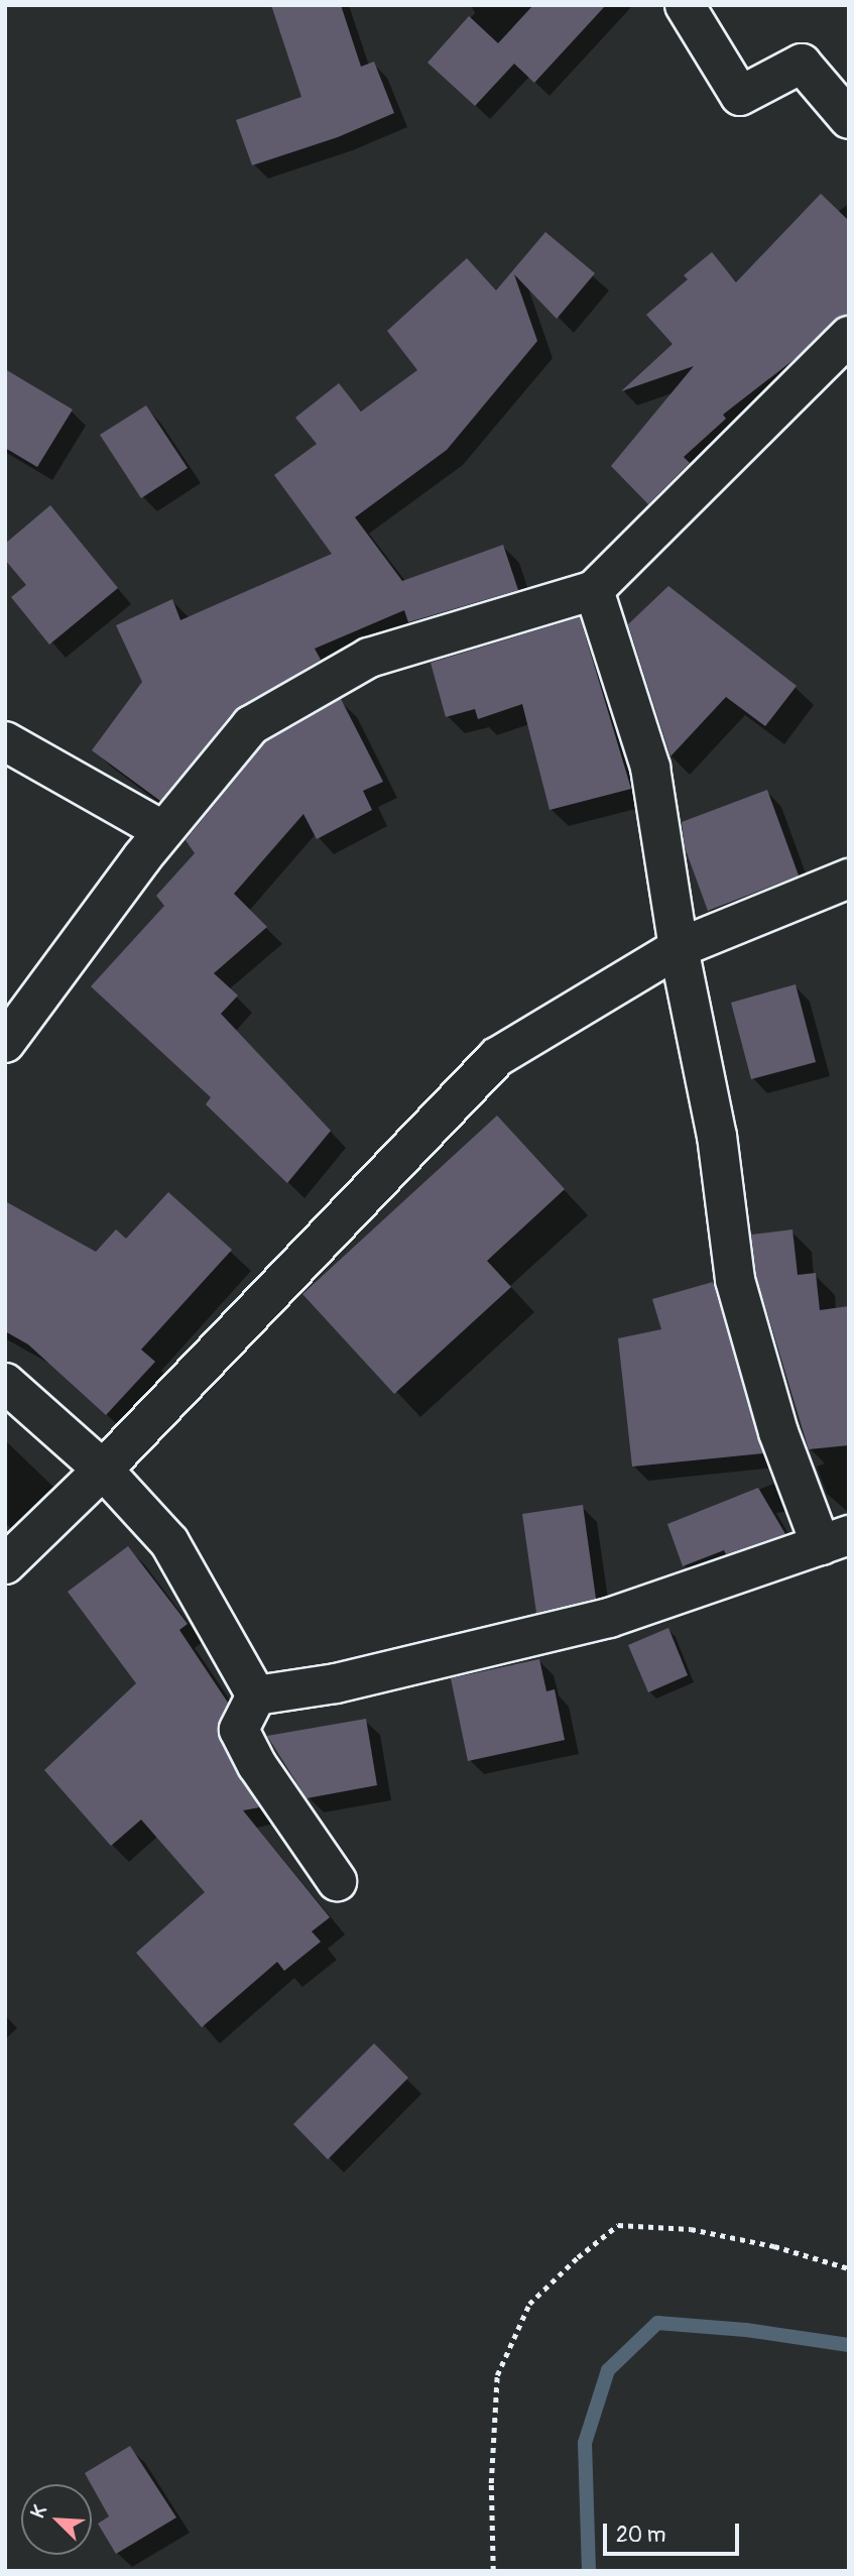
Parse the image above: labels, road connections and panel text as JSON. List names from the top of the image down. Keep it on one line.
{"scale_bar":"20 m","north":"top left"}
